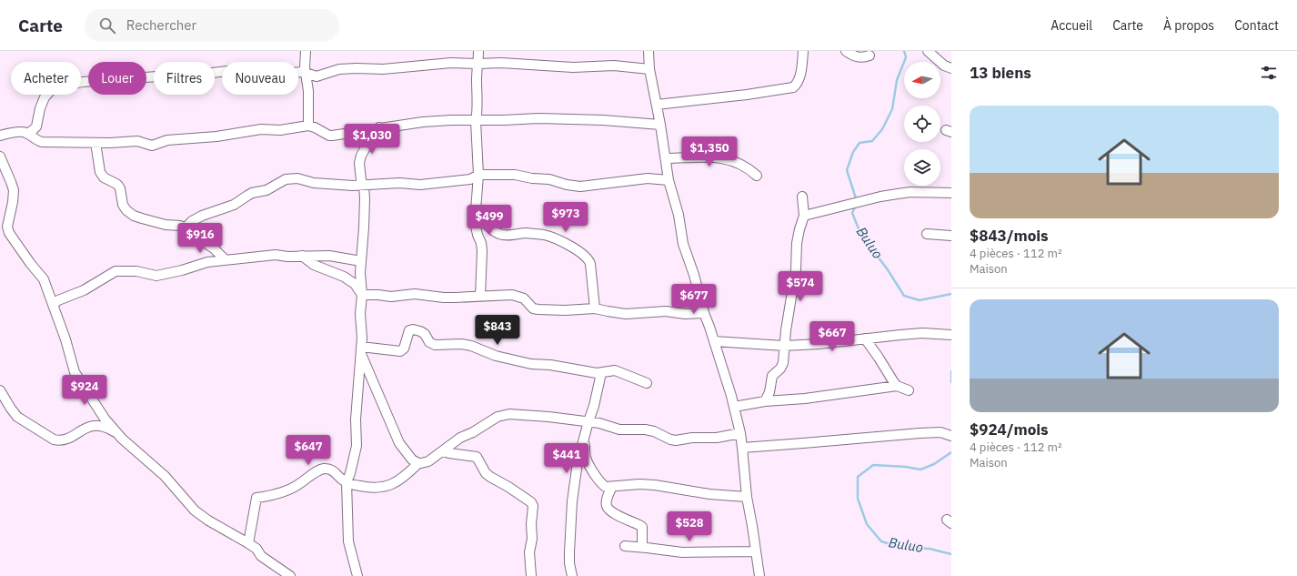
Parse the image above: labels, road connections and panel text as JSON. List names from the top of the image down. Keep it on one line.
{"water":["Buluo"],"north":"left","page":{"header":"Carte","search":"Rechercher","nav":["Accueil","Carte","À propos","Contact"],"heading":"13 biens","chip":["Acheter","Louer","Filtres","Nouveau"],"list":[{"name":"$843/mois","note":"4 pièces · 112 m² · Maison"},{"name":"$924/mois","note":"4 pièces · 112 m² · Maison"}],"price":["$1,030","$1,350","$973","$499","$916","$574","$677","$843","$667","$924","$647","$441","$528"]}}
